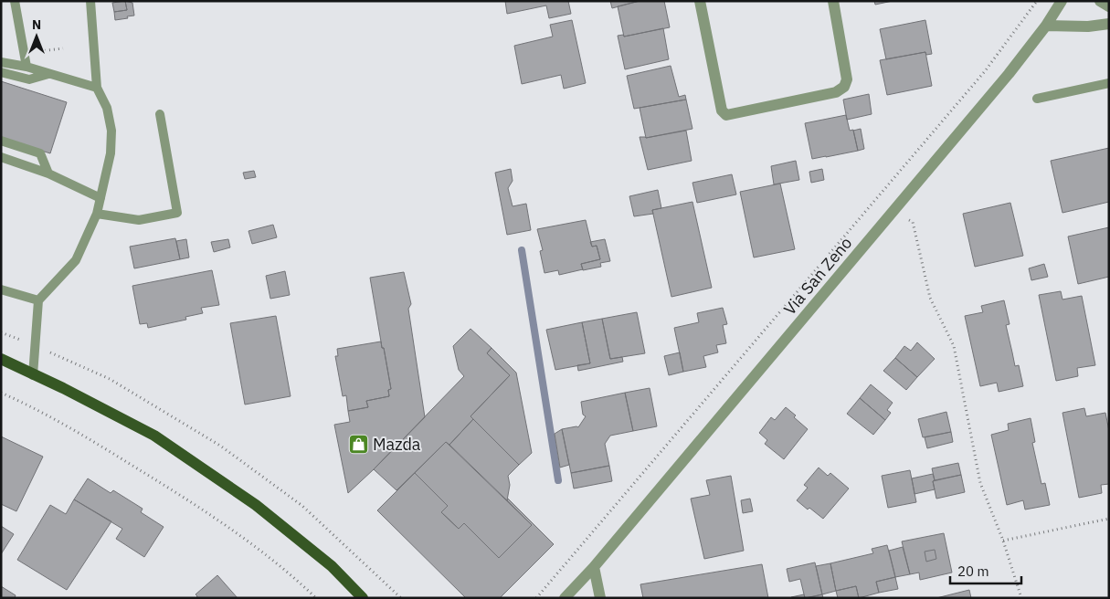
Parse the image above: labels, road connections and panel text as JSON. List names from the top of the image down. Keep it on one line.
{"streets":{"street":["Via San Zeno"]},"places":{"shop":["Mazda"]},"scale_bar":"20 m","north":"top"}
